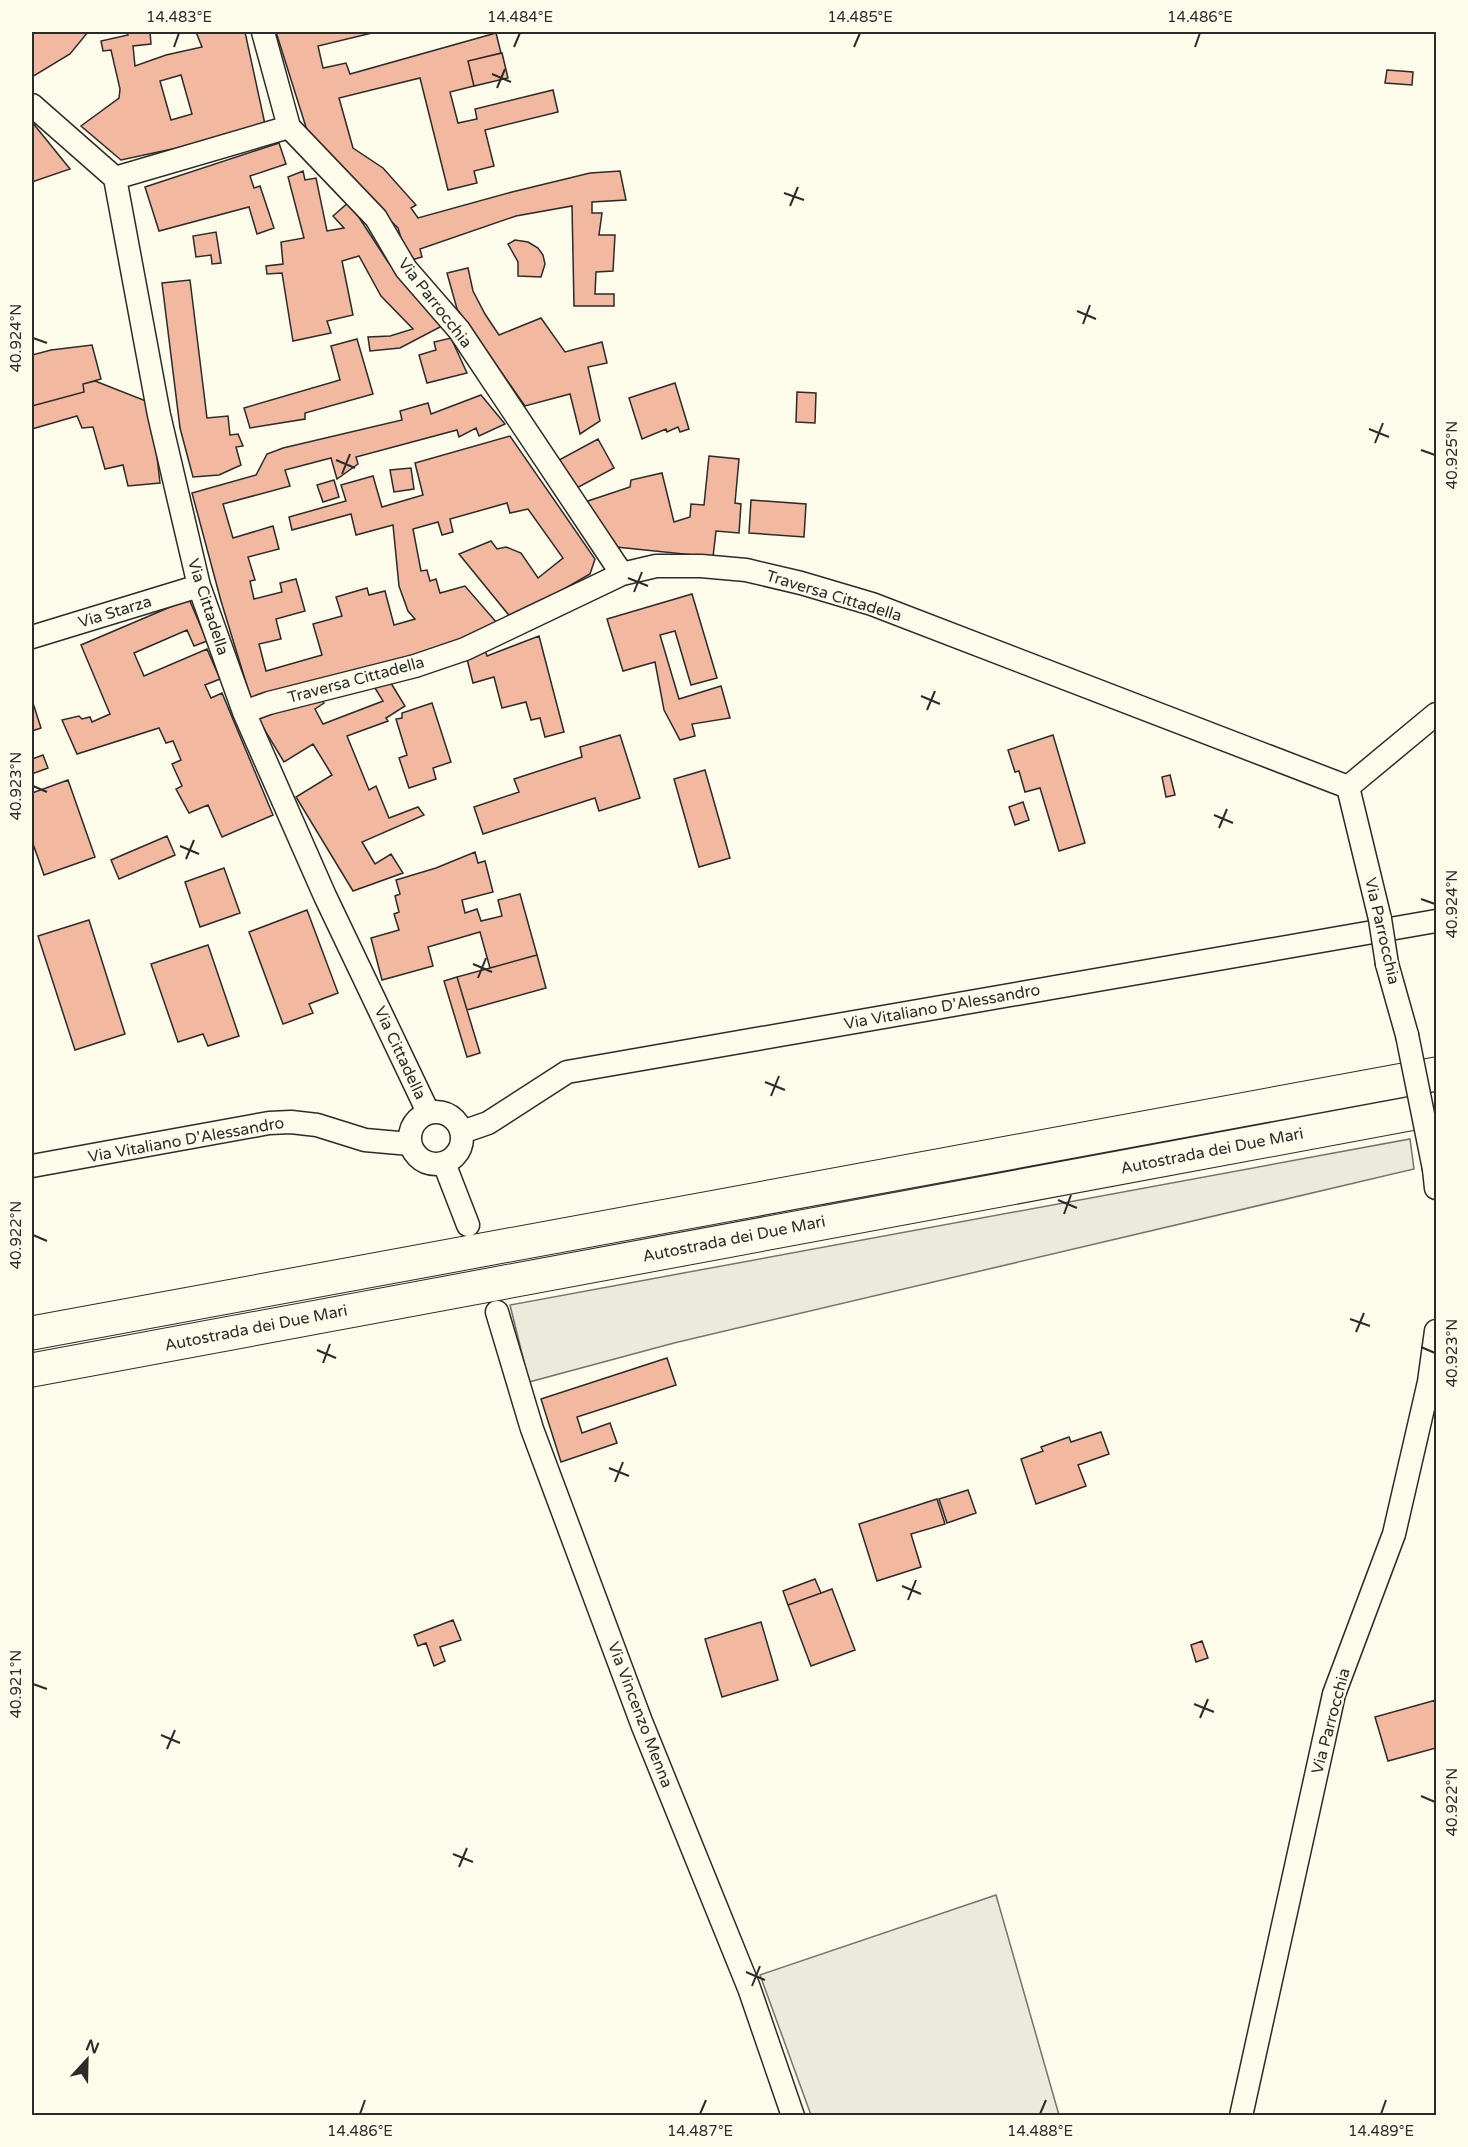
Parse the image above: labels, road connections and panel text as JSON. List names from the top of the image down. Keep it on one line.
{"streets":{"highway":["Autostrada dei Due Mari"],"street":["Via Parrocchia","Traversa Cittadella","Via Cittadella","Via Starza","Via Vitaliano D'Alessandro","Via Vincenzo Menna"]},"crossings":[["Via Parrocchia","Traversa Cittadella"],["Traversa Cittadella","Via Cittadella"],["Via Cittadella","Via Starza"],["Via Cittadella","Via Vitaliano D'Alessandro"]],"north":"top","coordinates":["14.483°E","14.484°E","14.485°E","14.486°E","40.924°N","40.925°N","40.923°N","40.922°N","40.921°N","14.487°E","14.488°E","14.489°E"]}
